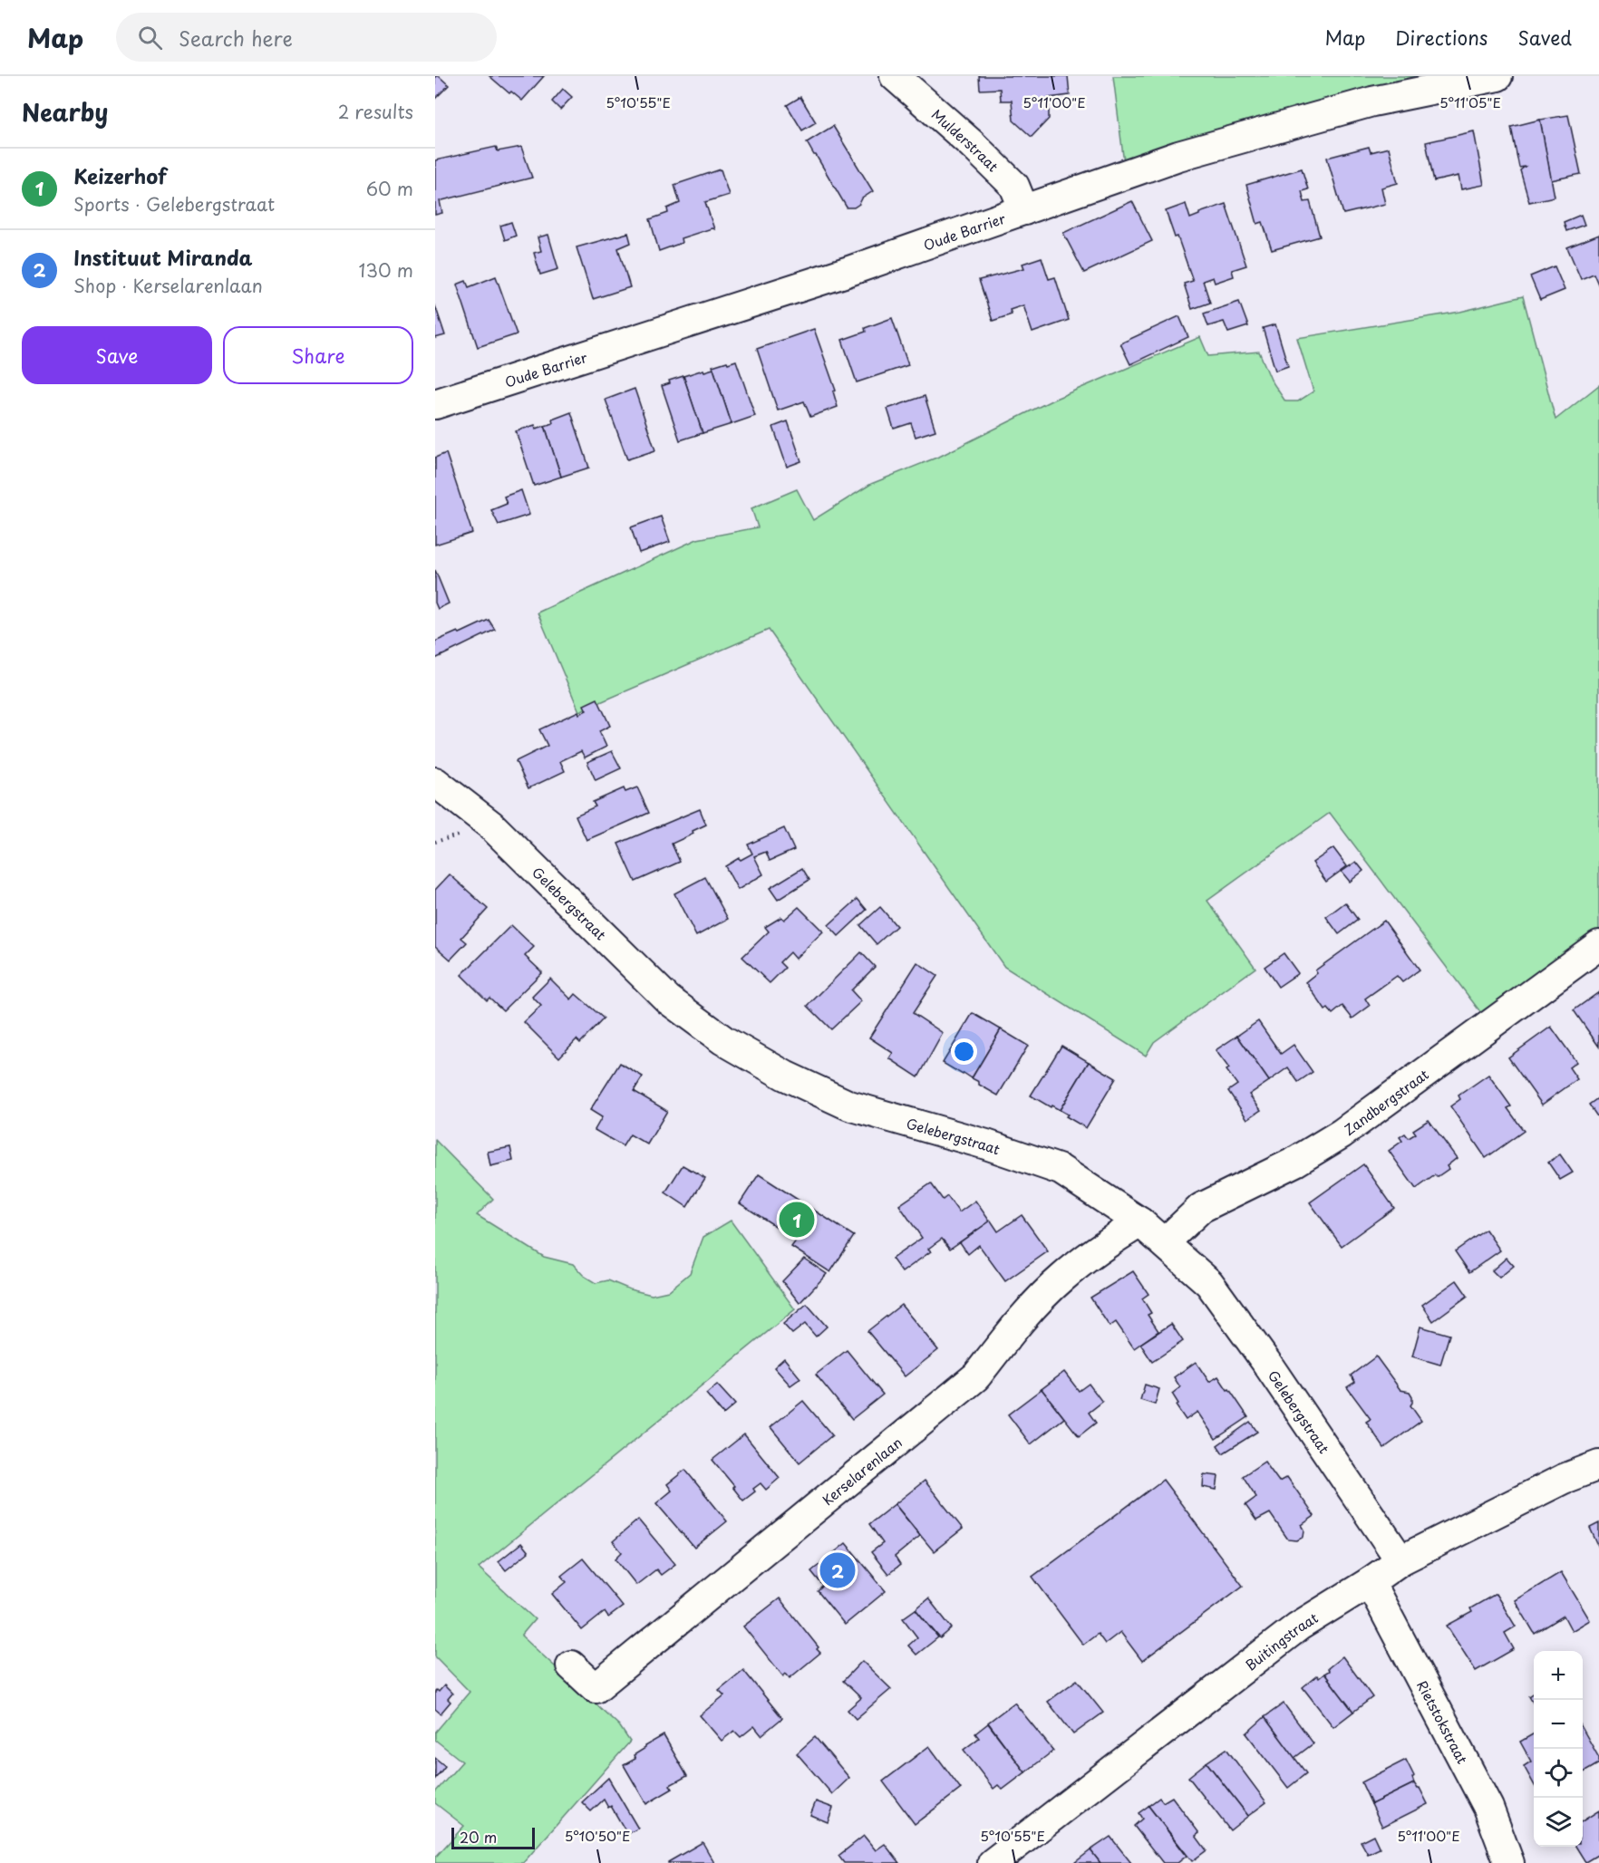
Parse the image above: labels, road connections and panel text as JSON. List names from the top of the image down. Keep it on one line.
{"streets":{"street":["Mulderstraat","Oude Barrier","Gelebergstraat","Zandbergstraat","Kerselarenlaan","Buitingstraat","Rietstokstraat"]},"crossings":[["Mulderstraat","Oude Barrier"],["Gelebergstraat","Zandbergstraat"],["Gelebergstraat","Kerselarenlaan"],["Gelebergstraat","Buitingstraat"],["Buitingstraat","Rietstokstraat"]],"scale_bar":"20 m","page":{"header":"Map","search":"Search here","nav":["Map","Directions","Saved"],"heading":["Nearby","2 results"],"list":[{"mark":"1","name":"Keizerhof","note":"Sports · Gelebergstraat","value":"60 m"},{"mark":"2","name":"Instituut Miranda","note":"Shop · Kerselarenlaan","value":"130 m"}],"buttons":["Save","Share"],"pins":["1","2"],"map_buttons":["+","−"],"scale":"20 m"},"coordinates":["5°10'55\"E","5°11'00\"E","5°11'05\"E","5°10'50\"E"]}
